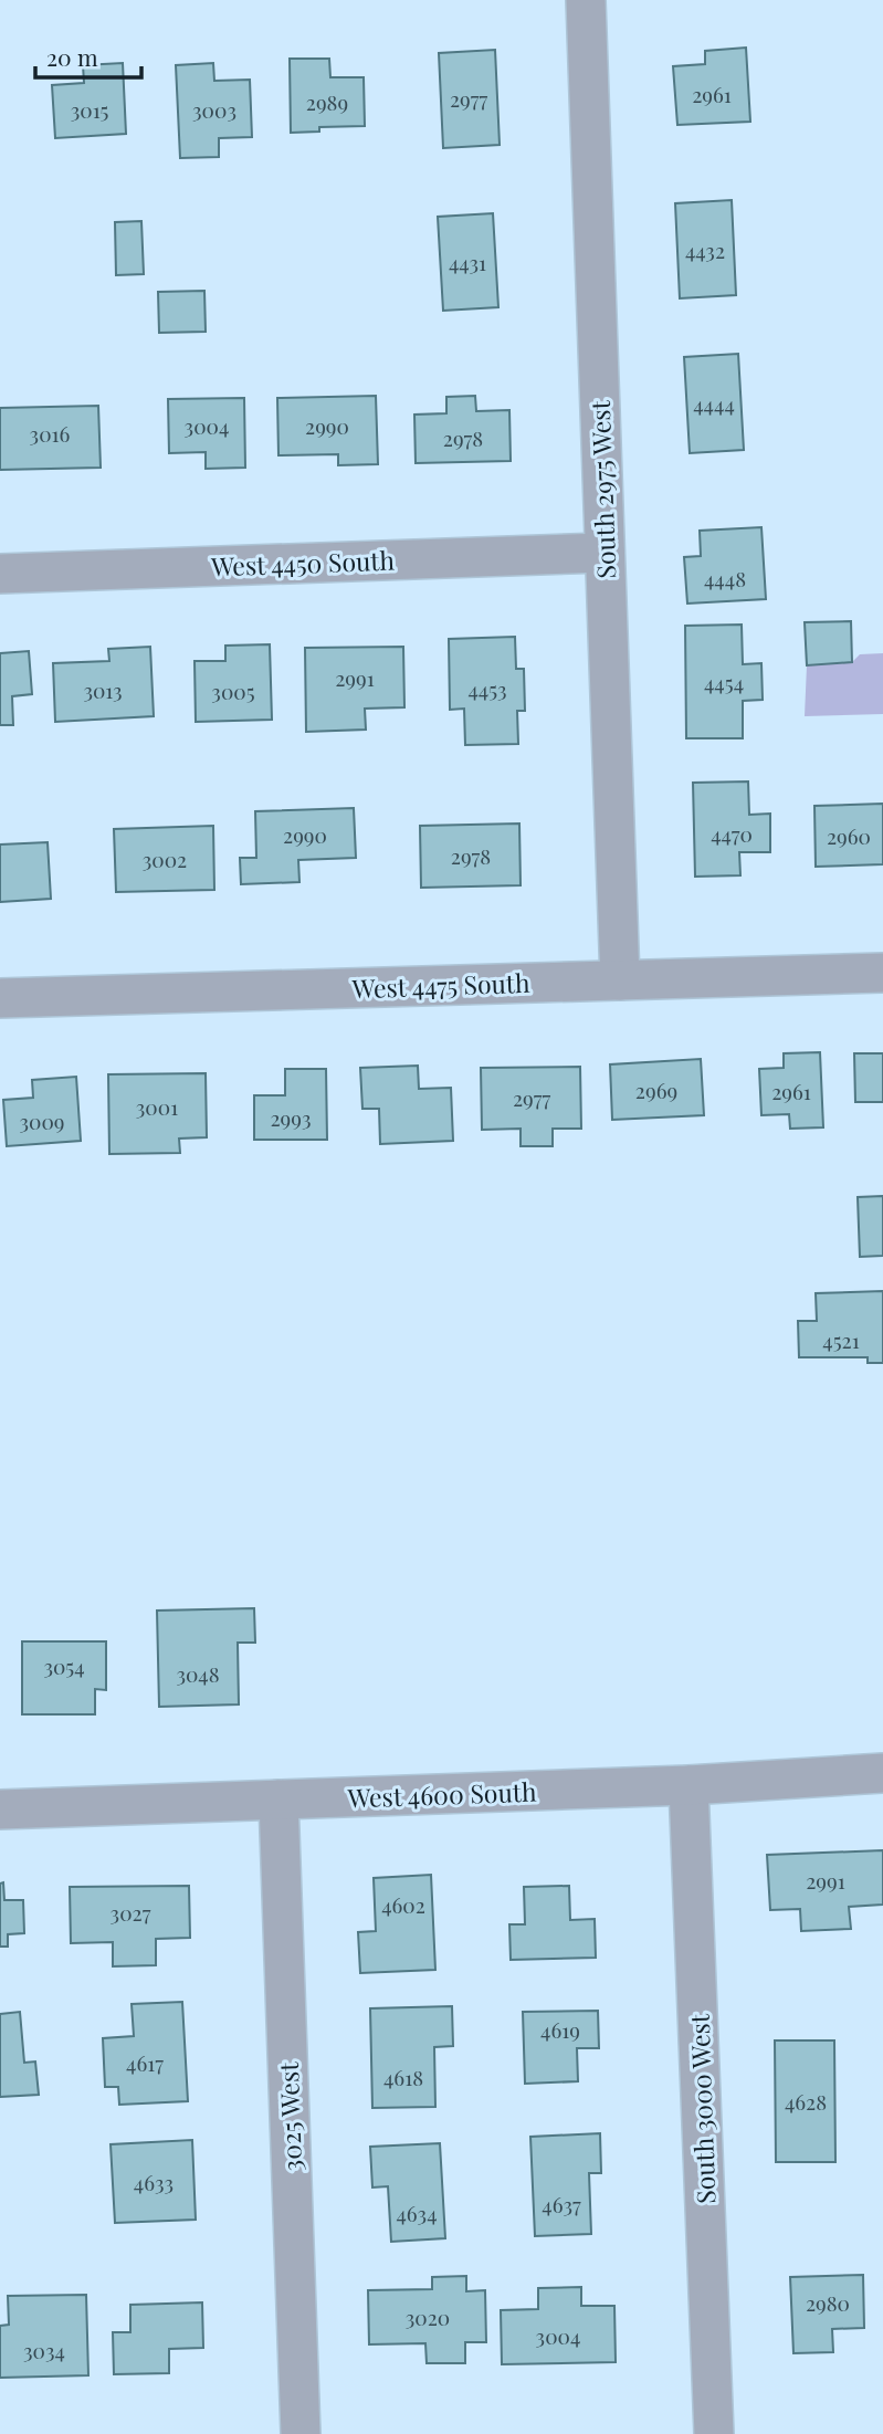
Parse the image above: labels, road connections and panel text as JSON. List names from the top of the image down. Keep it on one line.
{"streets":{"street":["South 2975 West","West 4450 South","West 4475 South","West 4600 South","South 3000 West","3025 West"]},"crossings":[["South 2975 West","West 4450 South"],["South 2975 West","West 4475 South"],["West 4600 South","South 3000 West"],["West 4600 South","3025 West"]],"house_numbers":["2961","2977","2989","3015","3003","4432","4431","4444","3004","2990","3016","2978","4448","2991","4454","4453","3013","3005","4470","2990","2960","2978","3002","2969","2961","2977","3001","2993","3009","4521","3054","3048","2991","4602","3027","4619","4617","4618","4628","4633","4637","4634","2980","3020","3004","3034"],"scale_bar":"20 m"}
